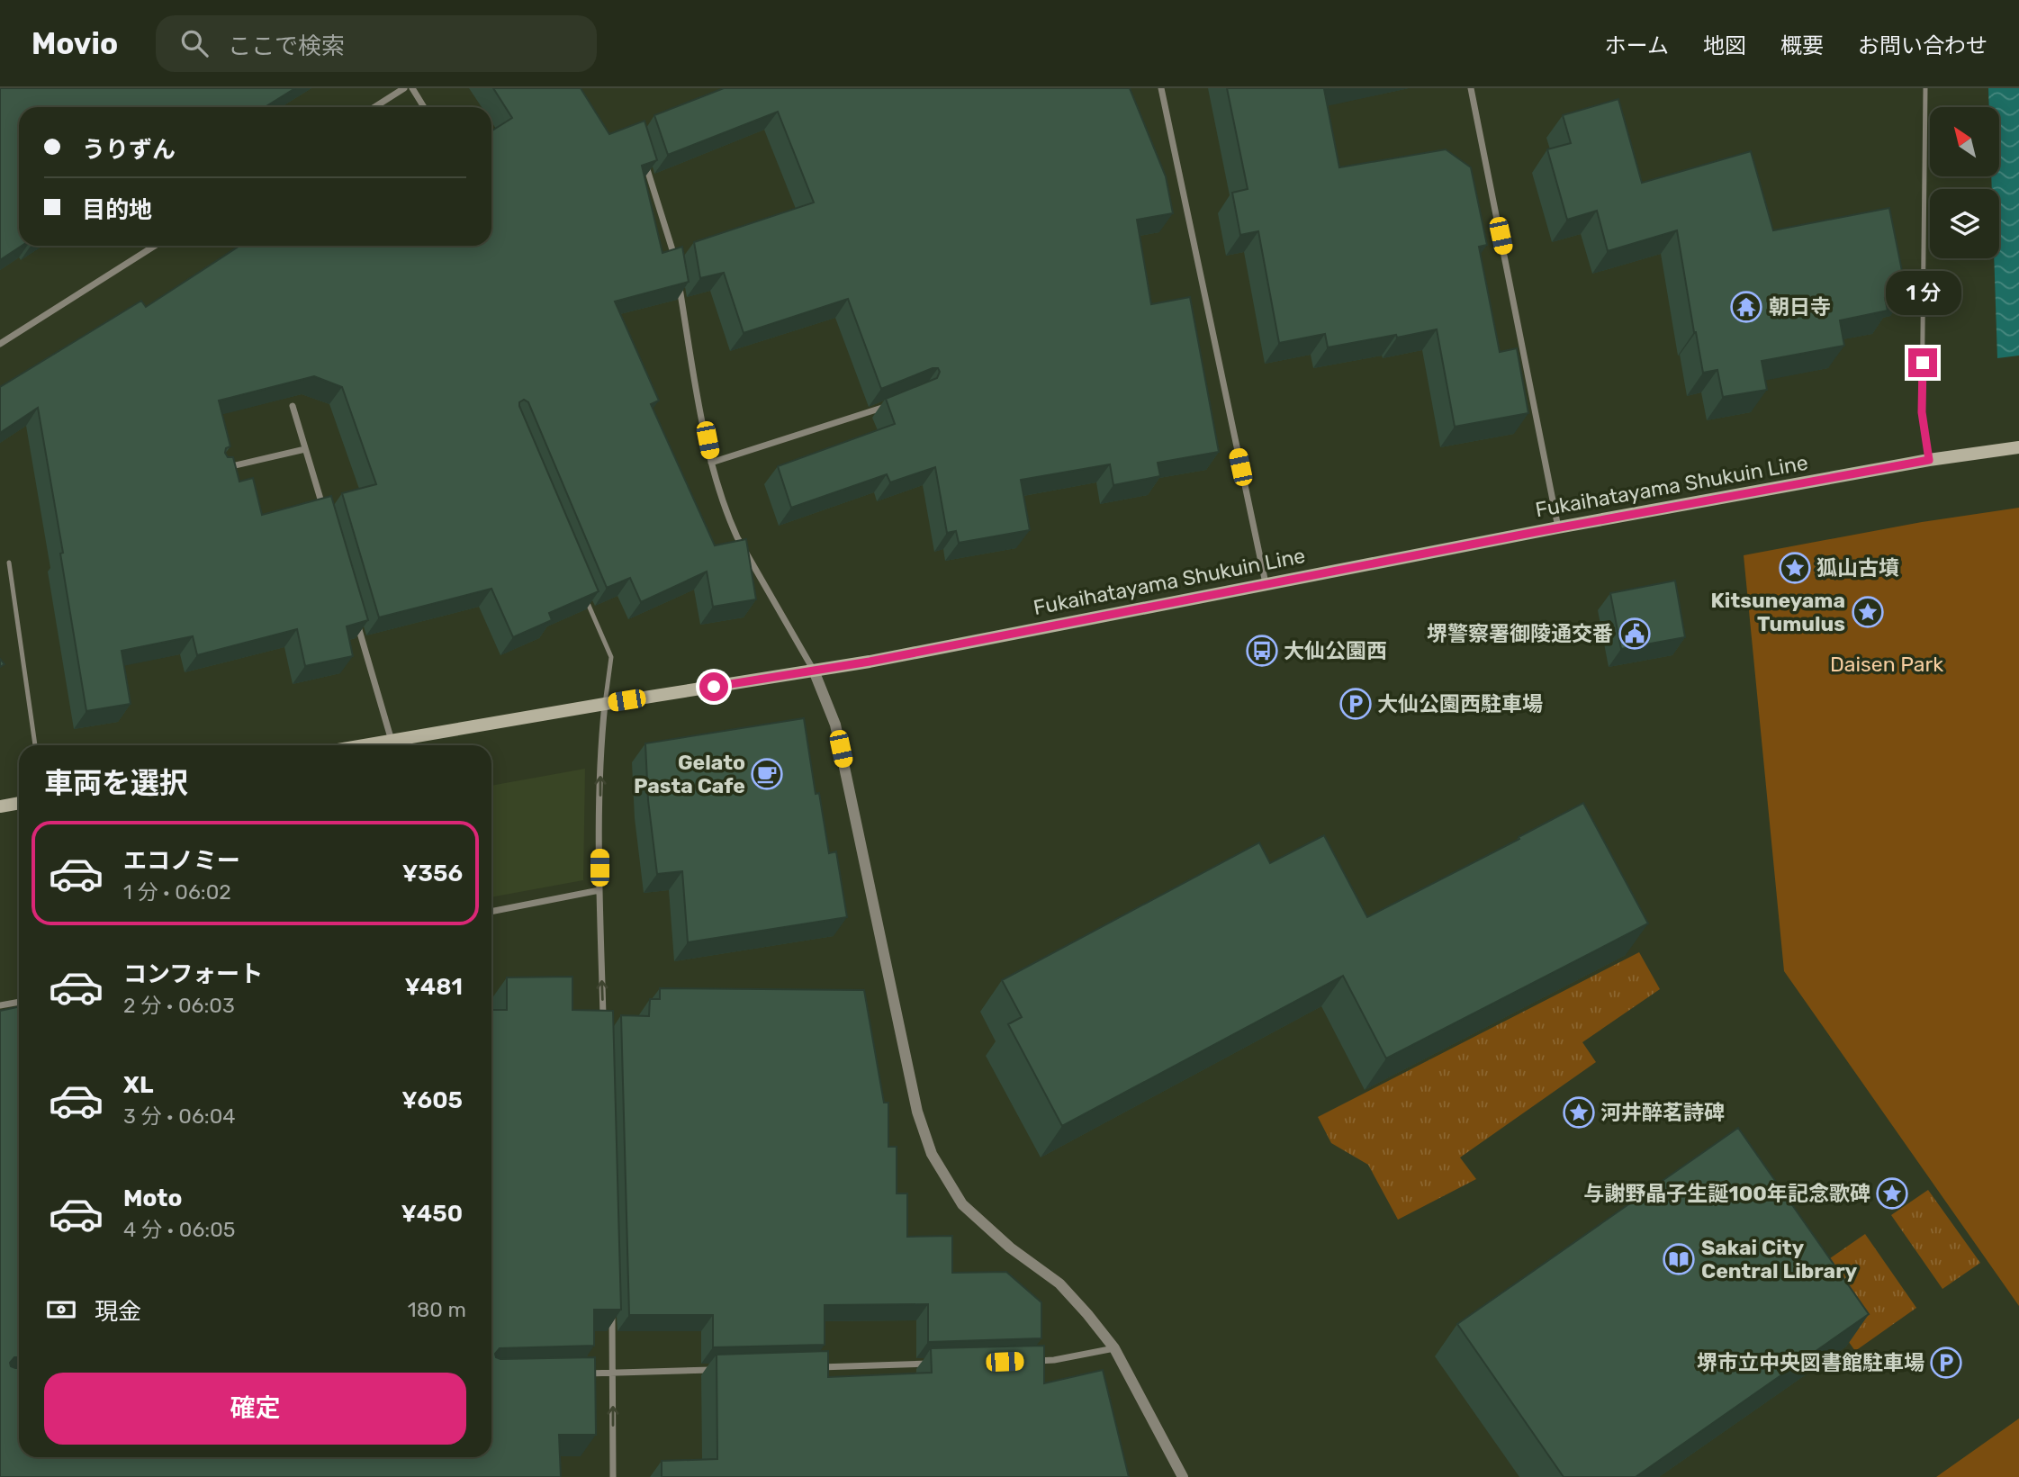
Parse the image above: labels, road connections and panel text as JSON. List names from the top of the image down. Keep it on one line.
{"streets":{"main road":["Fukaihatayama Shukuin Line"]},"parks":["Daisen Park"],"places":{"temple":["朝日寺"],"place":["狐山古墳","Kitsuneyama Tumulus","河井醉茗詩碑","与謝野晶子生誕100年記念歌碑"],"public building":["堺警察署御陵通交番"],"bus stop":["大仙公園西"],"parking":["大仙公園西駐車場","堺市立中央図書館駐車場"],"cafe":["Gelato Pasta Cafe"],"library":["Sakai City Central Library"]},"north":"top left","page":{"header":"Movio","search":"ここで検索","nav":["ホーム","地図","概要","お問い合わせ"],"banner":["うりずん","目的地"],"bubble":"1 分","heading":"車両を選択","list":[{"name":"エコノミー","note":"1 分 · 06:02","value":"¥356"},{"name":"コンフォート","note":"2 分 · 06:03","value":"¥481"},{"name":"XL","note":"3 分 · 06:04","value":"¥605"},{"name":"Moto","note":"4 分 · 06:05","value":"¥450"}],"pay":["現金","180 m"],"buttons":"確定"}}
